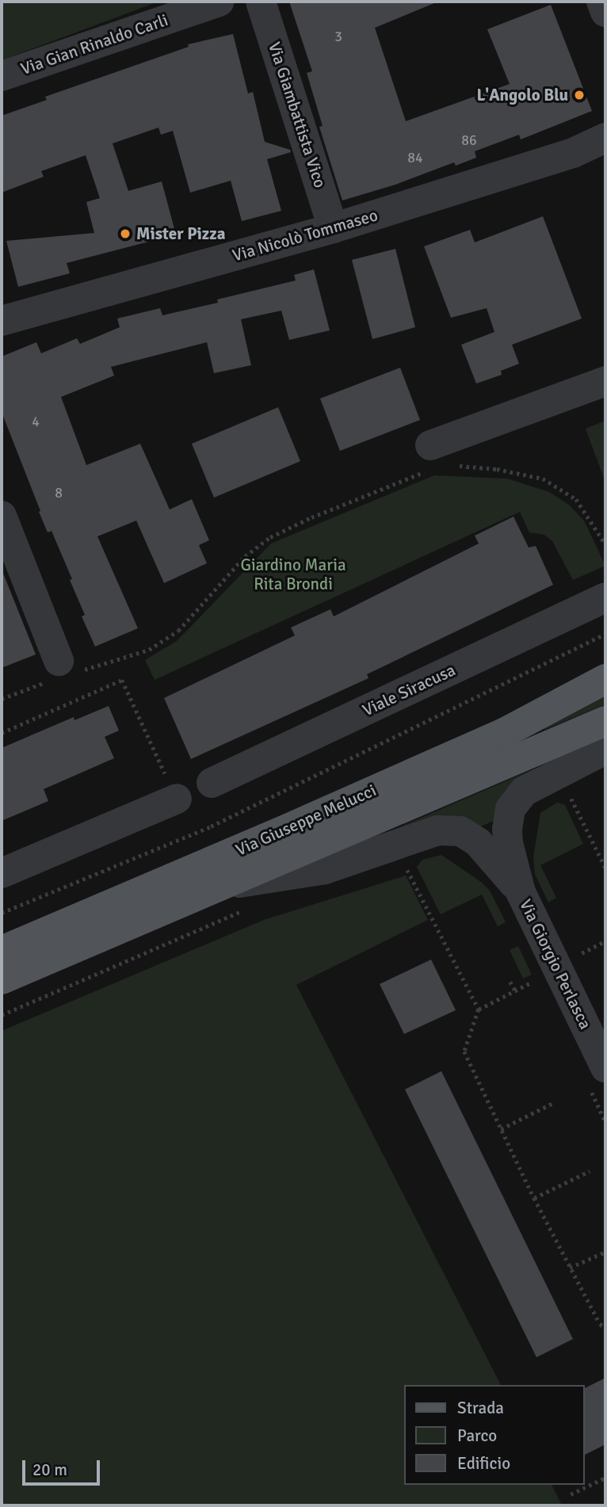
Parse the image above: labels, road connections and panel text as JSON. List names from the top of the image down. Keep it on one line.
{"streets":{"main road":["Via Giuseppe Melucci"],"street":["Via Gian Rinaldo Carli","Via Giambattista Vico","Via Nicolò Tommaseo","Viale Siracusa","Via Giorgio Perlasca"]},"crossings":[["Via Giambattista Vico","Via Nicolò Tommaseo"],["Via Giuseppe Melucci","Via Giorgio Perlasca"]],"parks":["Giardino Maria Rita Brondi"],"places":["L'Angolo Blu","Mister Pizza"],"house_numbers":["3","86","84","4","8"],"legend":["Strada","Parco","Edificio"],"scale_bar":"20 m"}
